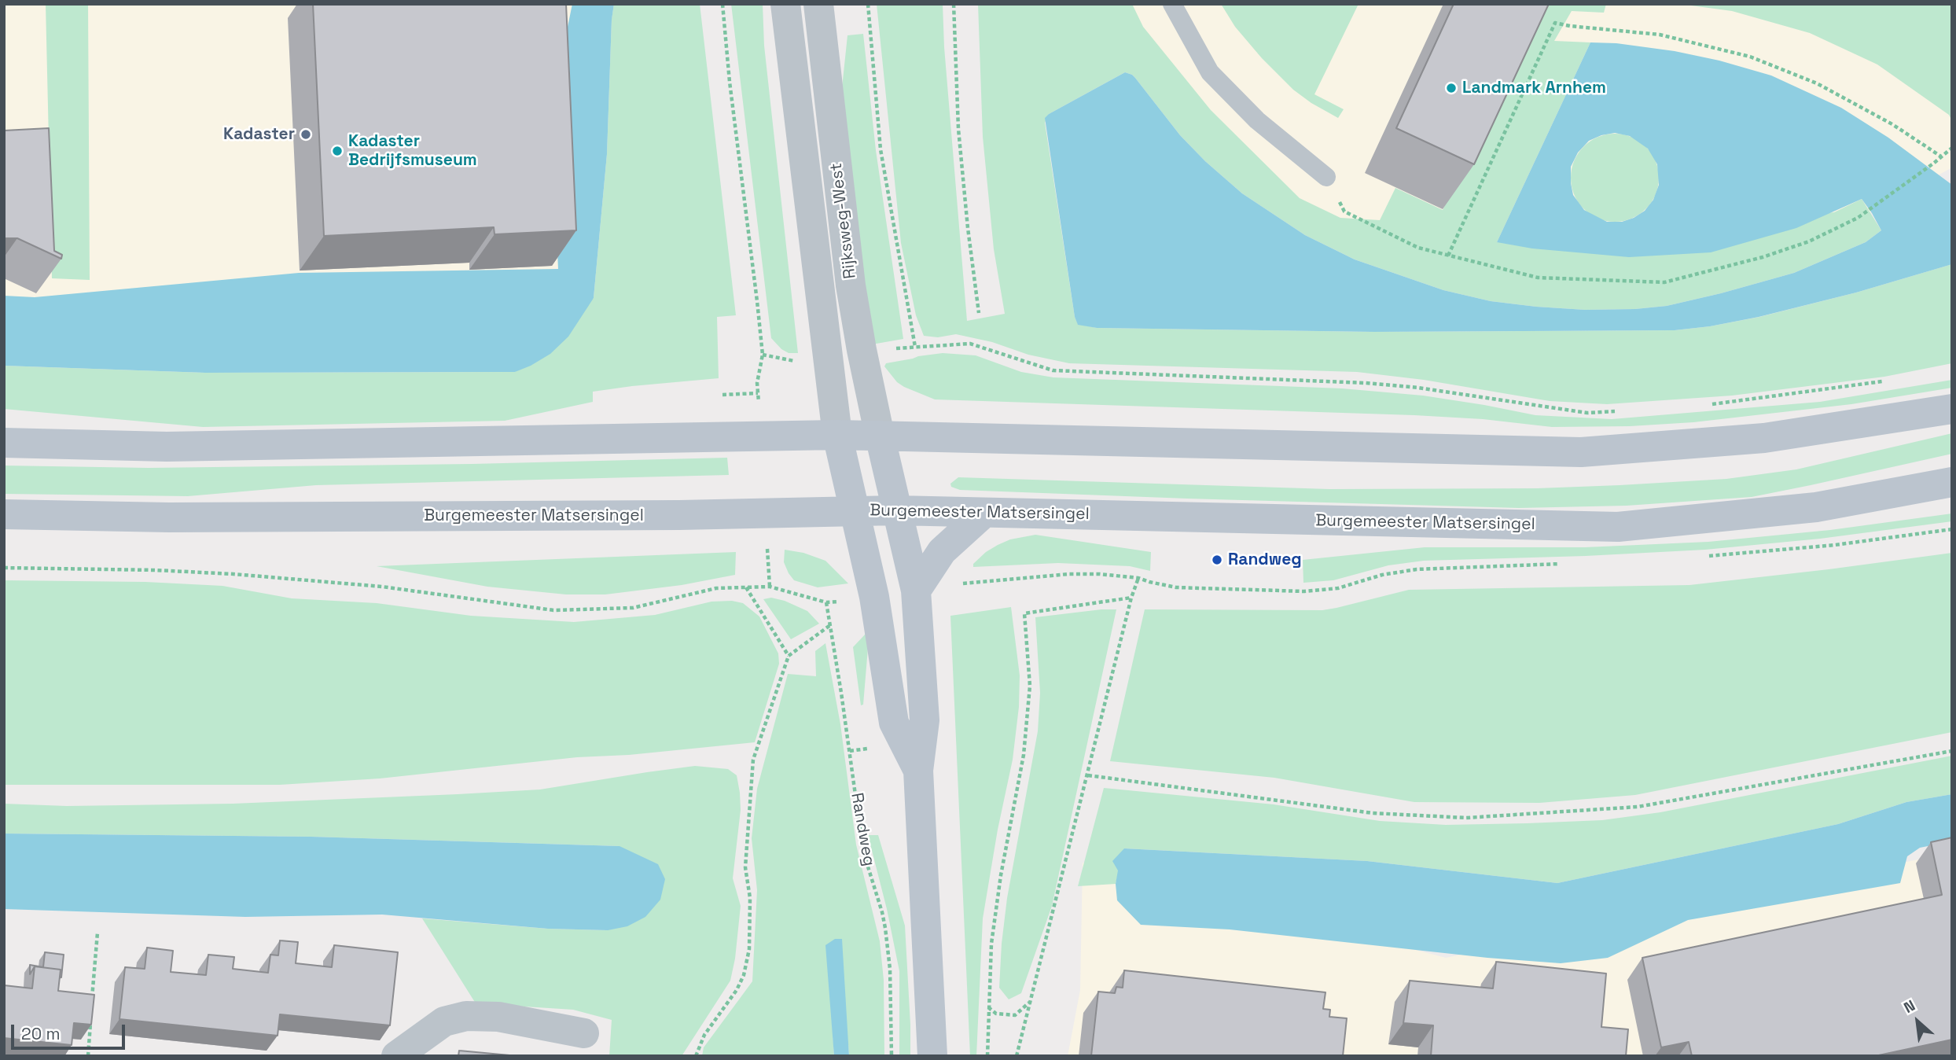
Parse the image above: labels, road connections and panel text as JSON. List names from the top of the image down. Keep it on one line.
{"streets":{"main road":["Burgemeester Matsersingel"],"street":["Rijksweg-West"],"path":["Randweg"]},"places":["Landmark Arnhem","Kadaster","Kadaster Bedrijfsmuseum","Randweg"],"scale_bar":"20 m","north":"top left"}
